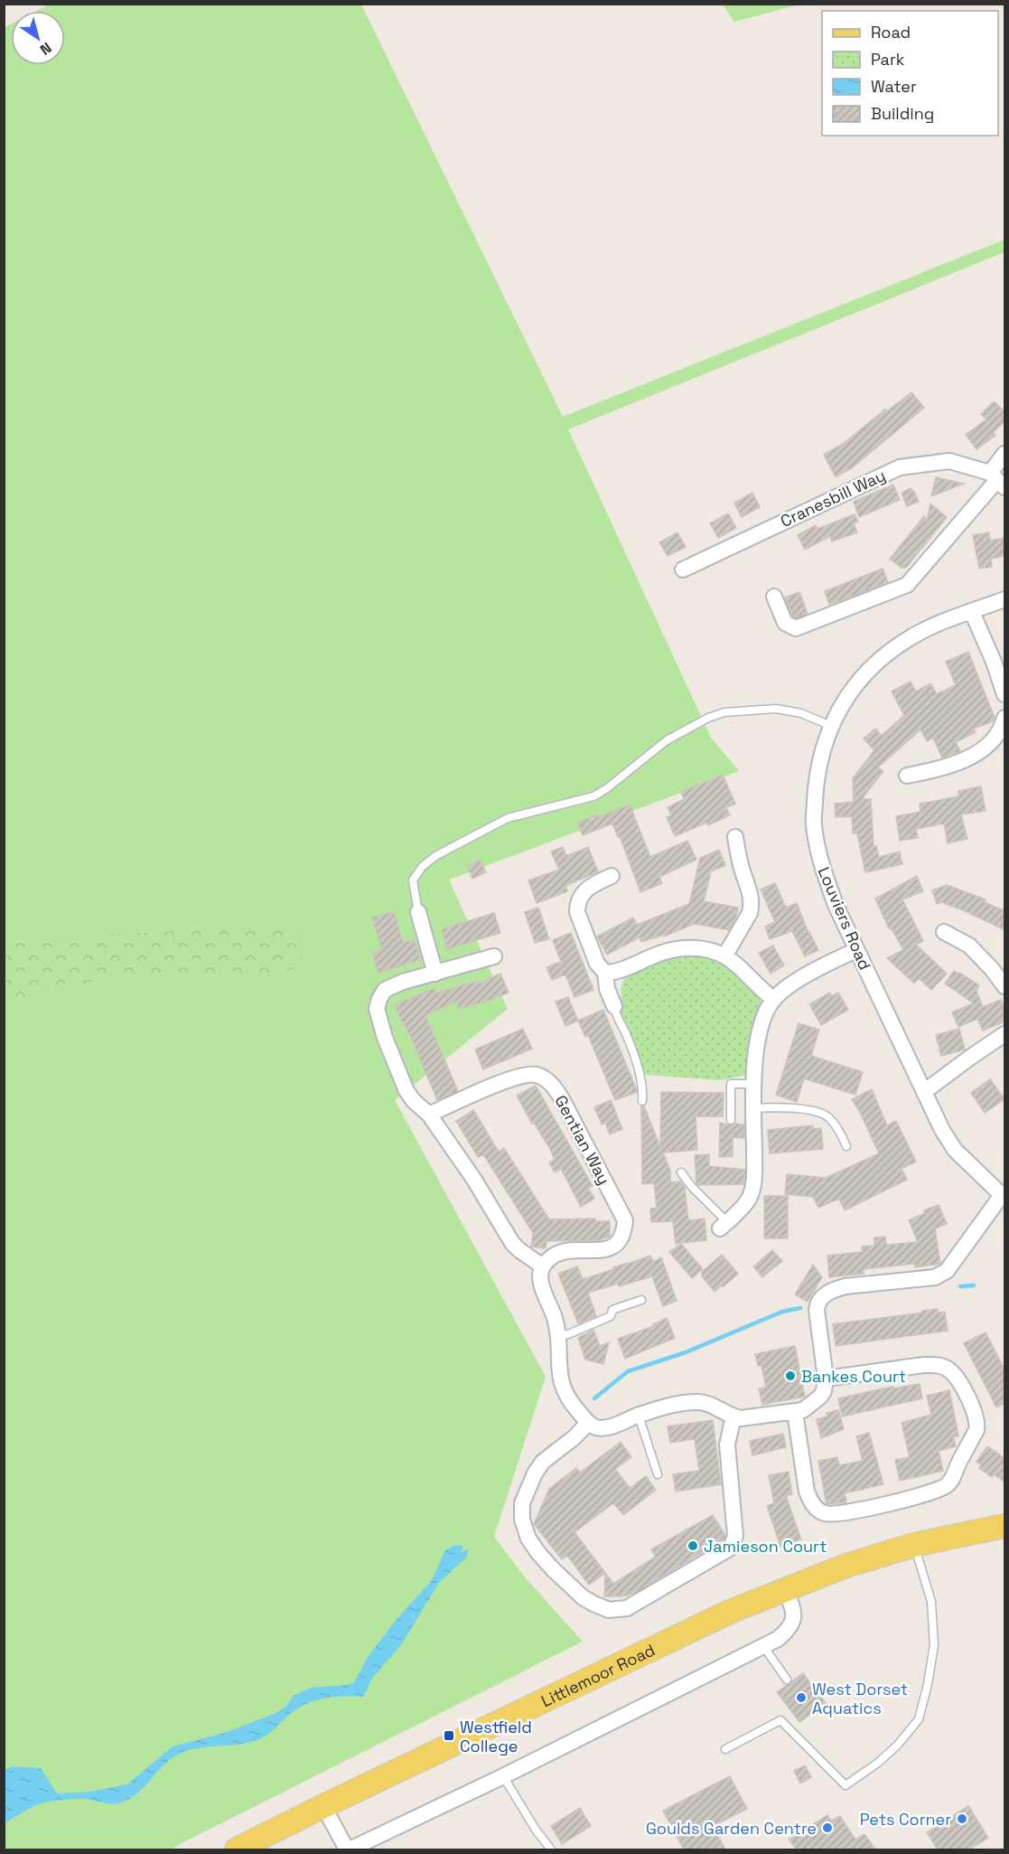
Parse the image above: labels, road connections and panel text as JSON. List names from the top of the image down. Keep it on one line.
{"streets":{"main road":["Littlemoor Road"],"street":["Cranesbill Way","Louviers Road","Gentian Way"]},"places":{"other":["Bankes Court","Jamieson Court","West Dorset Aquatics","Pets Corner","Goulds Garden Centre"],"transit":["Westfield College"]},"legend":["Road","Park","Water","Building"],"north":"bottom right"}
